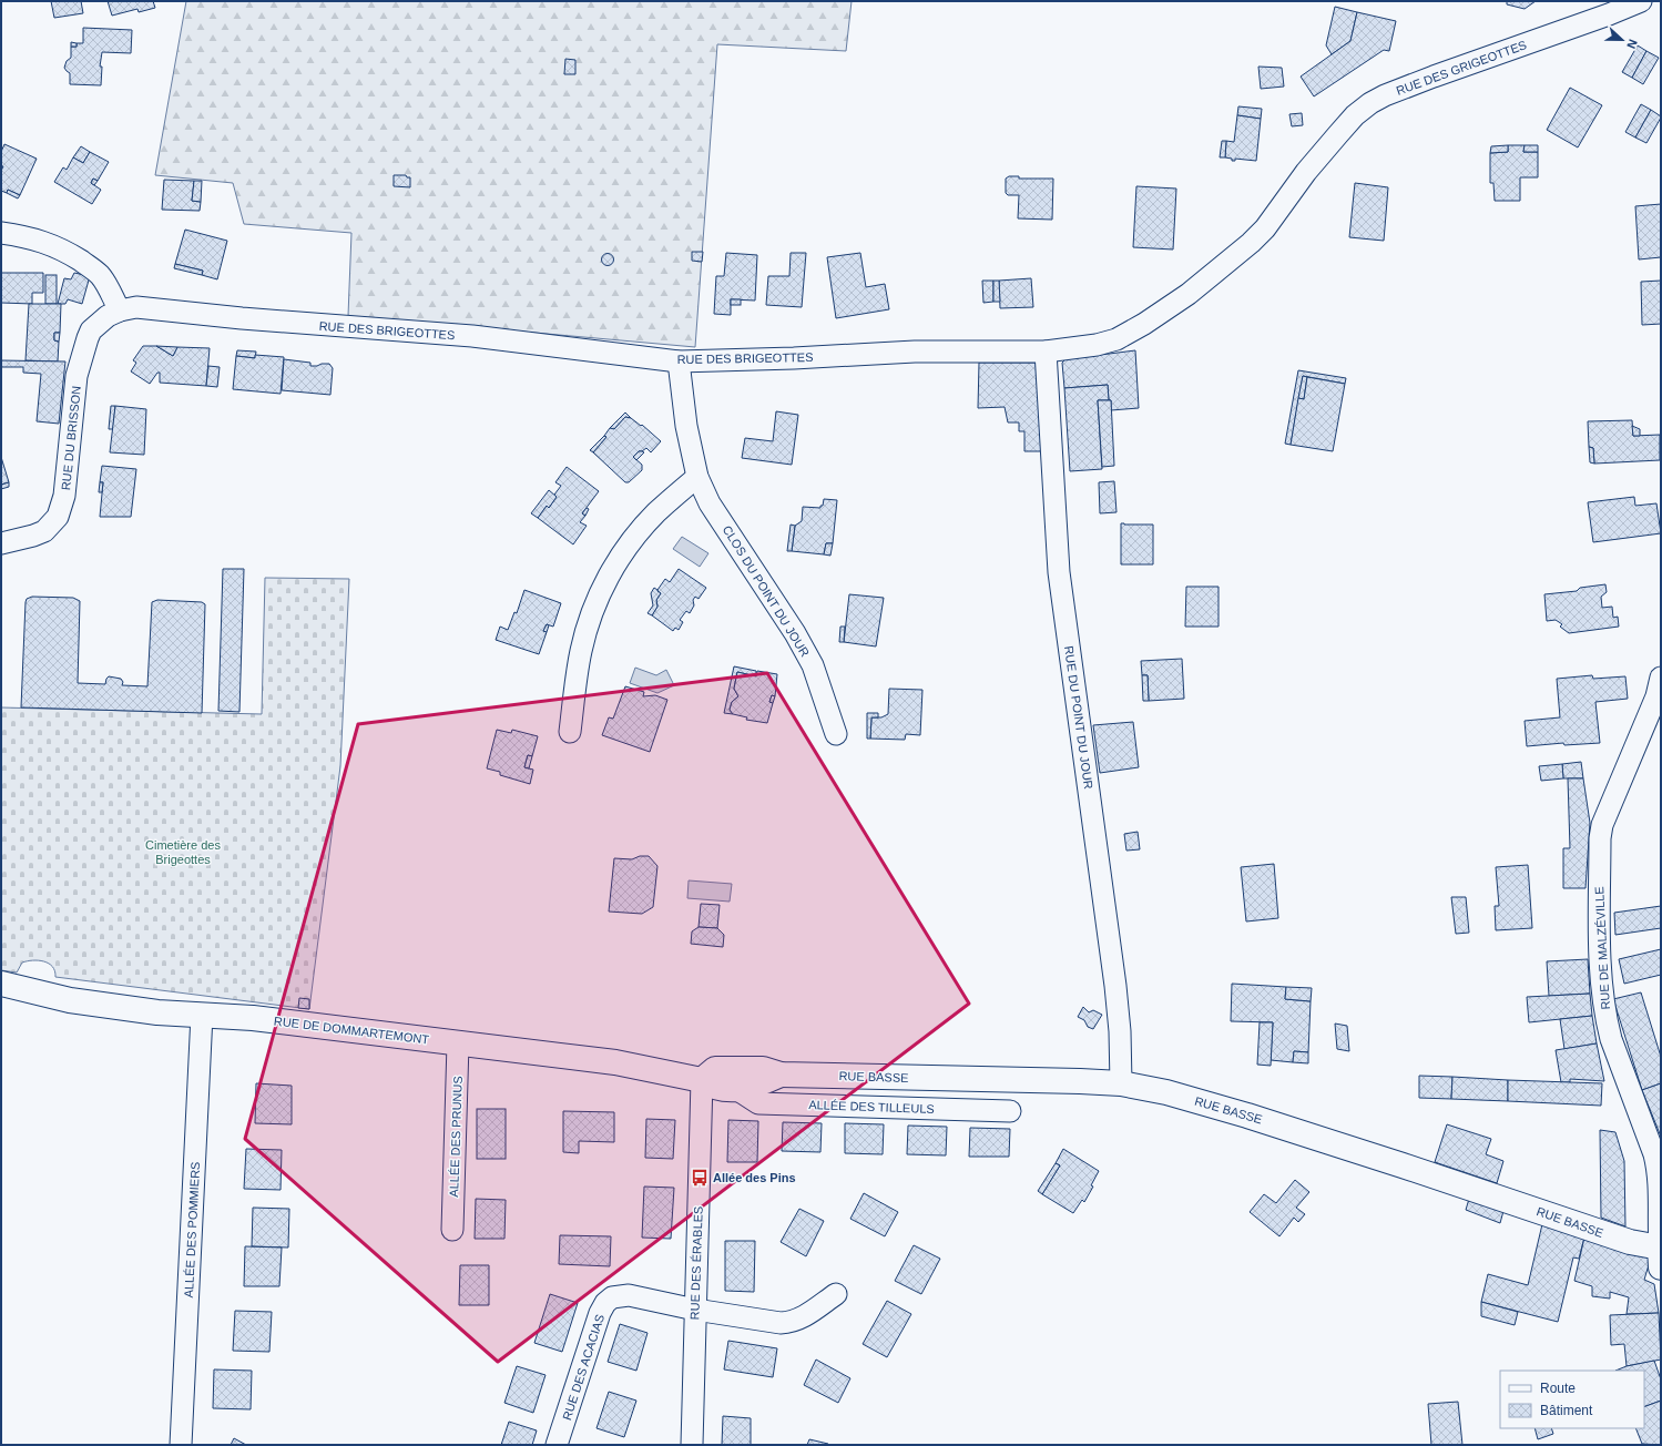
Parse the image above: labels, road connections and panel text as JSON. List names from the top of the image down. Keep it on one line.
{"streets":{"street":["RUE DES GRIGEOTTES","RUE DES BRIGEOTTES","RUE DU BRISSON","CLOS DU POINT DU JOUR","RUE DU POINT DU JOUR","RUE DE MALZÉVILLE","RUE DE DOMMARTEMONT","RUE BASSE","ALLÉE DES TILLEULS","ALLÉE DES PRUNUS","ALLÉE DES POMMIERS","RUE DES ÉRABLES","RUE DES ACACIAS"]},"crossings":[["RUE DES GRIGEOTTES","RUE DES BRIGEOTTES"],["RUE DES BRIGEOTTES","RUE DU BRISSON"],["RUE DES BRIGEOTTES","CLOS DU POINT DU JOUR"],["RUE DES BRIGEOTTES","RUE DU POINT DU JOUR"],["RUE DU POINT DU JOUR","RUE BASSE"],["RUE DE MALZÉVILLE","RUE BASSE"],["RUE DE DOMMARTEMONT","RUE BASSE"],["RUE DE DOMMARTEMONT","ALLÉE DES PRUNUS"],["RUE DE DOMMARTEMONT","ALLÉE DES POMMIERS"],["RUE DE DOMMARTEMONT","RUE DES ÉRABLES"],["RUE BASSE","ALLÉE DES TILLEULS"],["RUE BASSE","RUE DES ÉRABLES"],["RUE DES ÉRABLES","RUE DES ACACIAS"]],"parks":["Cimetière des Brigeottes"],"places":{"bus stop":["Allée des Pins"]},"legend":["Route","Bâtiment"],"north":"right"}
